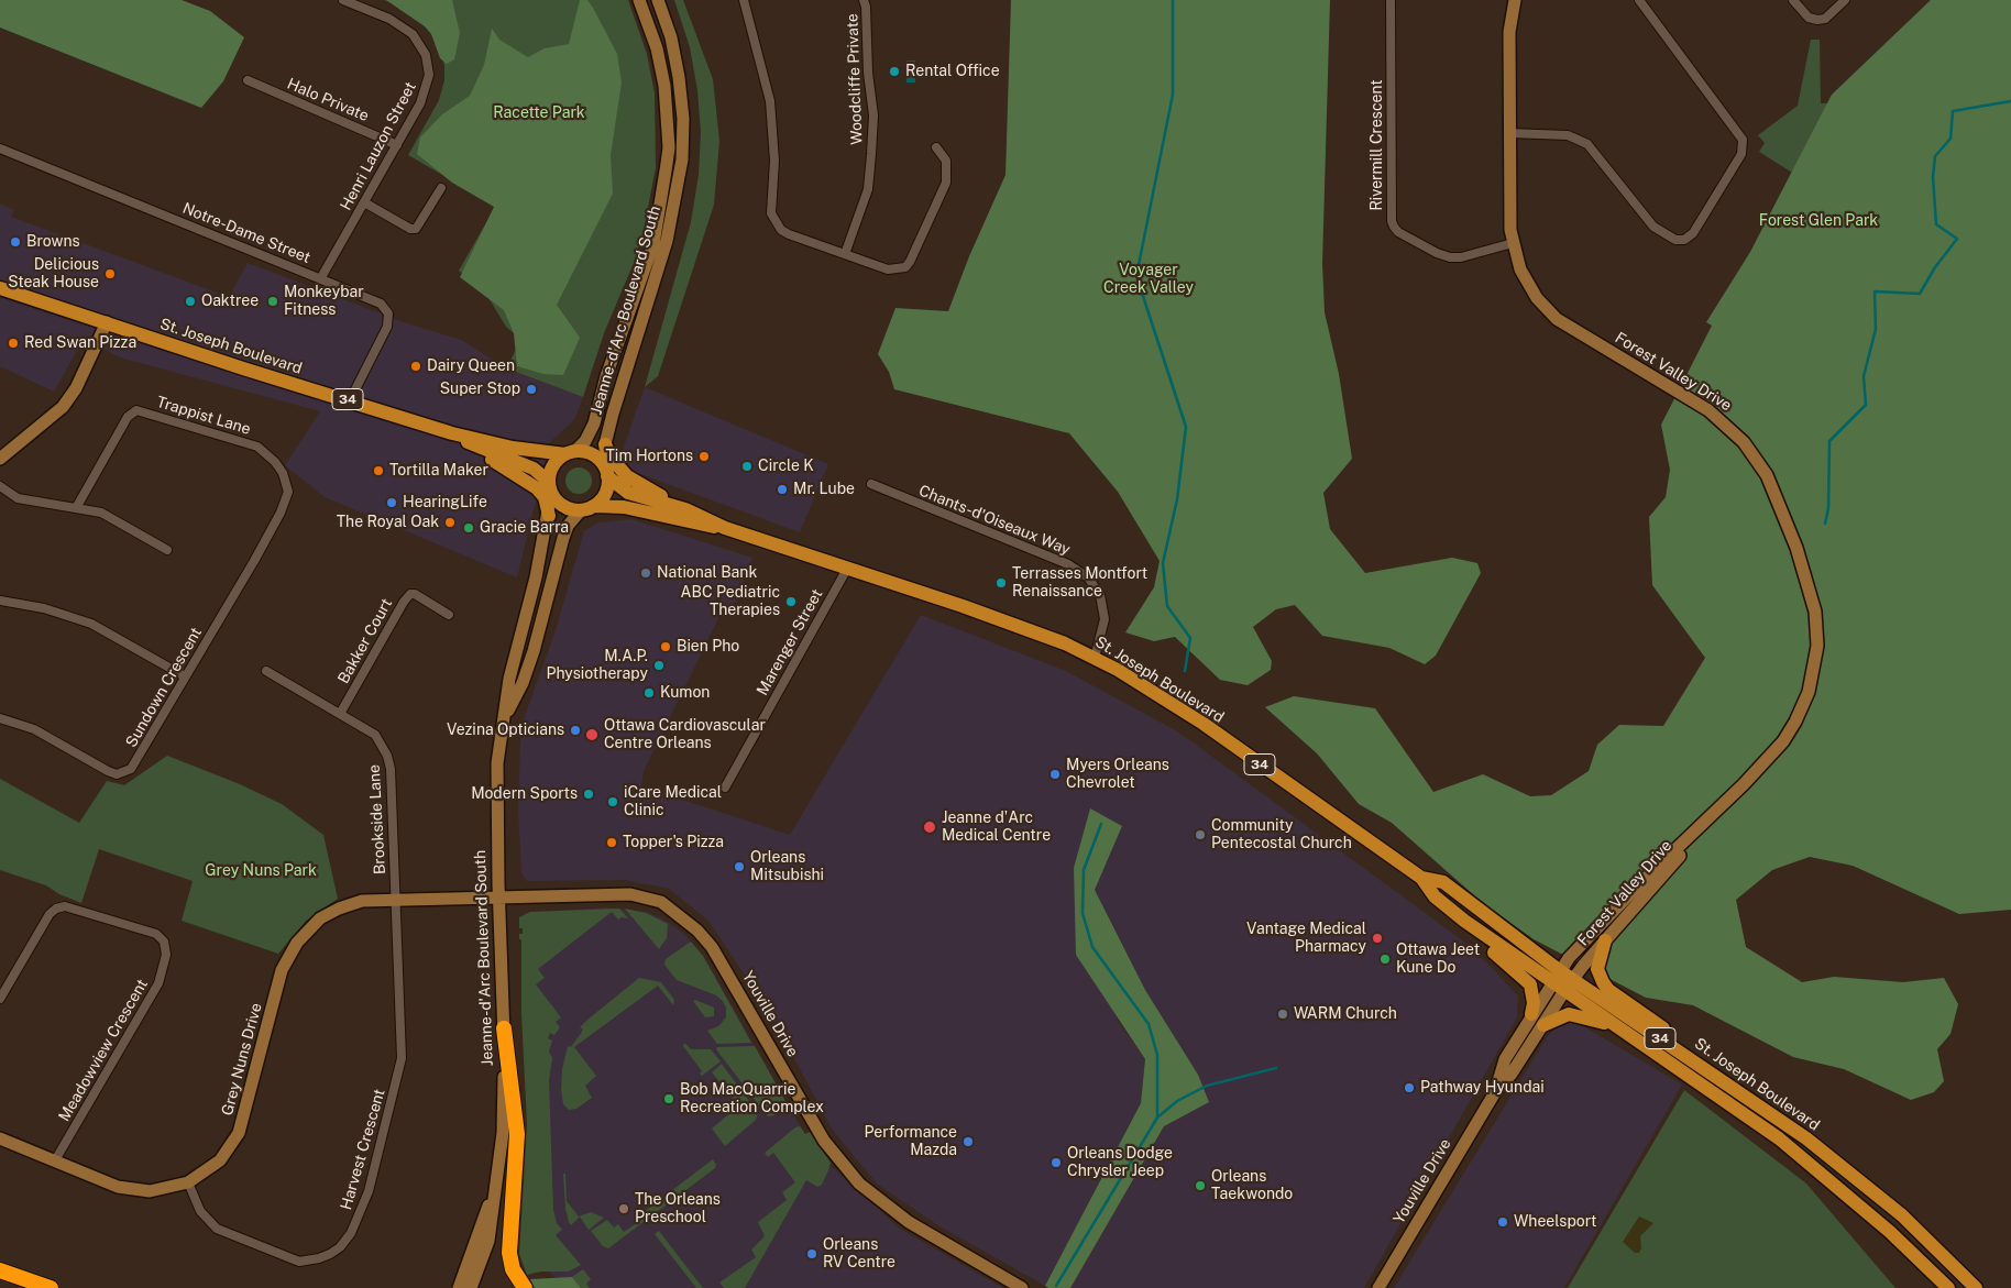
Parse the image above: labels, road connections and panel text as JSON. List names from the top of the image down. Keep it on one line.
{"streets":{"main road":["St. Joseph Boulevard","34"],"street":["Woodcliffe Private","Halo Private","Rivermill Crescent","Henri Lauzon Street","Notre-Dame Street","Jeanne-d'Arc Boulevard South","Forest Valley Drive","Trappist Lane","Chants-d'Oiseaux Way","Bakker Court","Marenger Street","Sundown Crescent","Brookside Lane","Youville Drive","Meadowview Crescent","Grey Nuns Drive","Harvest Crescent"]},"crossings":[["Halo Private","Henri Lauzon Street"],["Rivermill Crescent","Forest Valley Drive"],["Henri Lauzon Street","Notre-Dame Street"],["Notre-Dame Street","St. Joseph Boulevard"],["Jeanne-d'Arc Boulevard South","St. Joseph Boulevard"],["Jeanne-d'Arc Boulevard South","34"],["Jeanne-d'Arc Boulevard South","Youville Drive"],["Jeanne-d'Arc Boulevard South","Grey Nuns Drive"],["St. Joseph Boulevard","Forest Valley Drive"],["St. Joseph Boulevard","34"],["St. Joseph Boulevard","Chants-d'Oiseaux Way"],["St. Joseph Boulevard","Marenger Street"],["St. Joseph Boulevard","Youville Drive"],["Forest Valley Drive","Youville Drive"],["Trappist Lane","Sundown Crescent"],["Bakker Court","Brookside Lane"],["Brookside Lane","Grey Nuns Drive"],["Brookside Lane","Harvest Crescent"],["Youville Drive","Grey Nuns Drive"],["Meadowview Crescent","Grey Nuns Drive"],["Grey Nuns Drive","Harvest Crescent"]],"parks":["Racette Park","Forest Glen Park","Voyager Creek Valley","Grey Nuns Park"],"places":["Rental Office","Browns","Delicious Steak House","Oaktree","Monkeybar Fitness","Red Swan Pizza","Dairy Queen","Super Stop","Tim Hortons","Circle K","Tortilla Maker","Mr. Lube","HearingLife","The Royal Oak","Gracie Barra","National Bank","Terrasses Montfort Renaissance","ABC Pediatric Therapies","Bien Pho","M.A.P. Physiotherapy","Kumon","Vezina Opticians","Ottawa Cardiovascular Centre Orleans","Myers Orleans Chevrolet","Modern Sports","iCare Medical Clinic","Jeanne d'Arc Medical Centre","Community Pentecostal Church","Topper's Pizza","Orleans Mitsubishi","Vantage Medical Pharmacy","Ottawa Jeet Kune Do","WARM Church","Pathway Hyundai","Bob MacQuarrie Recreation Complex","Performance Mazda","Orleans Dodge Chrysler Jeep","Orleans Taekwondo","The Orleans Preschool","Wheelsport","Orleans RV Centre"]}
